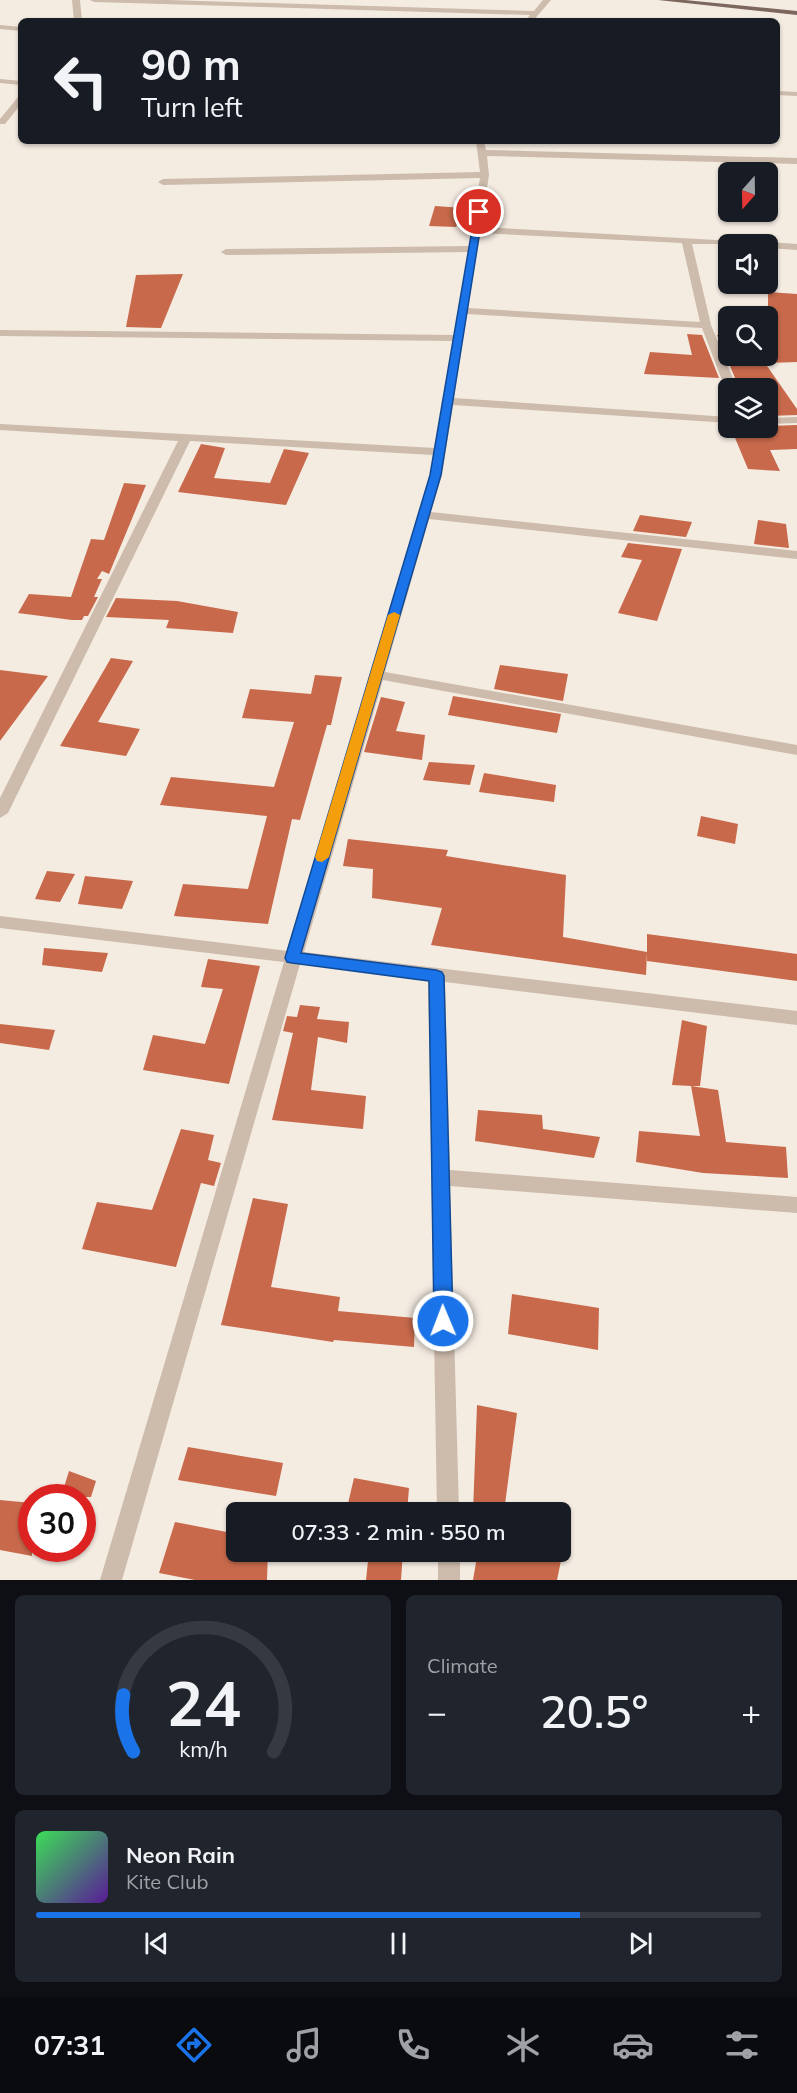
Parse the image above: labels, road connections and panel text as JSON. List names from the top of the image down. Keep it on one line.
{"north":"bottom","page":{"turn":["90 m","Turn left"],"limit":"30","trip":"07:33 · 2 min · 550 m","tile":"Climate","heat":["−","20.5°","+"],"song":["Neon Rain","Kite Club"],"tabs":"07:31","gauge":["24","km/h"]}}
